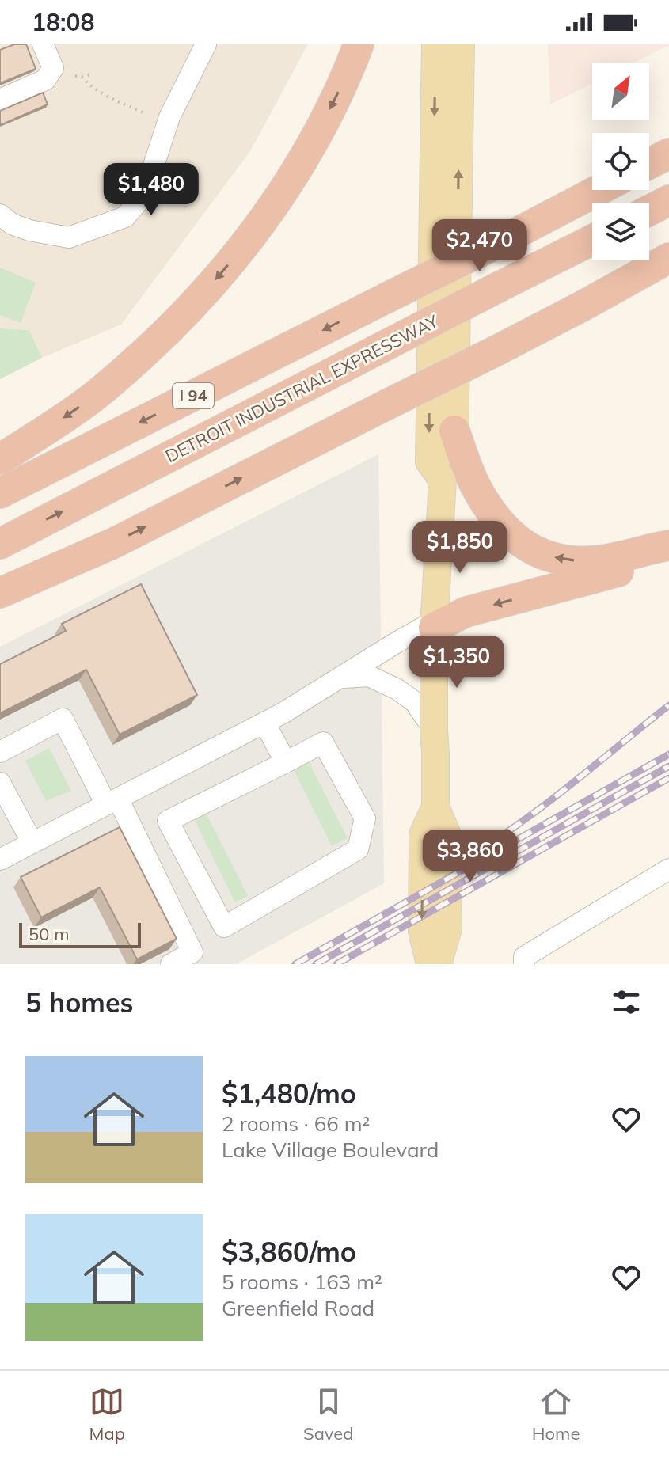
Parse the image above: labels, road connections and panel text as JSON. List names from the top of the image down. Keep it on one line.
{"streets":{"highway":["DETROIT INDUSTRIAL EXPRESSWAY","I 94"]},"scale_bar":"50 m","north":"top right","page":{"status":"18:08","price":["$1,480","$2,470","$1,850","$1,350","$3,860"],"scale":"50 m","heading":"5 homes","list":[{"name":"$1,480/mo","note":"2 rooms · 66 m² · Lake Village Boulevard"},{"name":"$3,860/mo","note":"5 rooms · 163 m² · Greenfield Road"}],"tabs":["Map","Saved","Home"]}}
